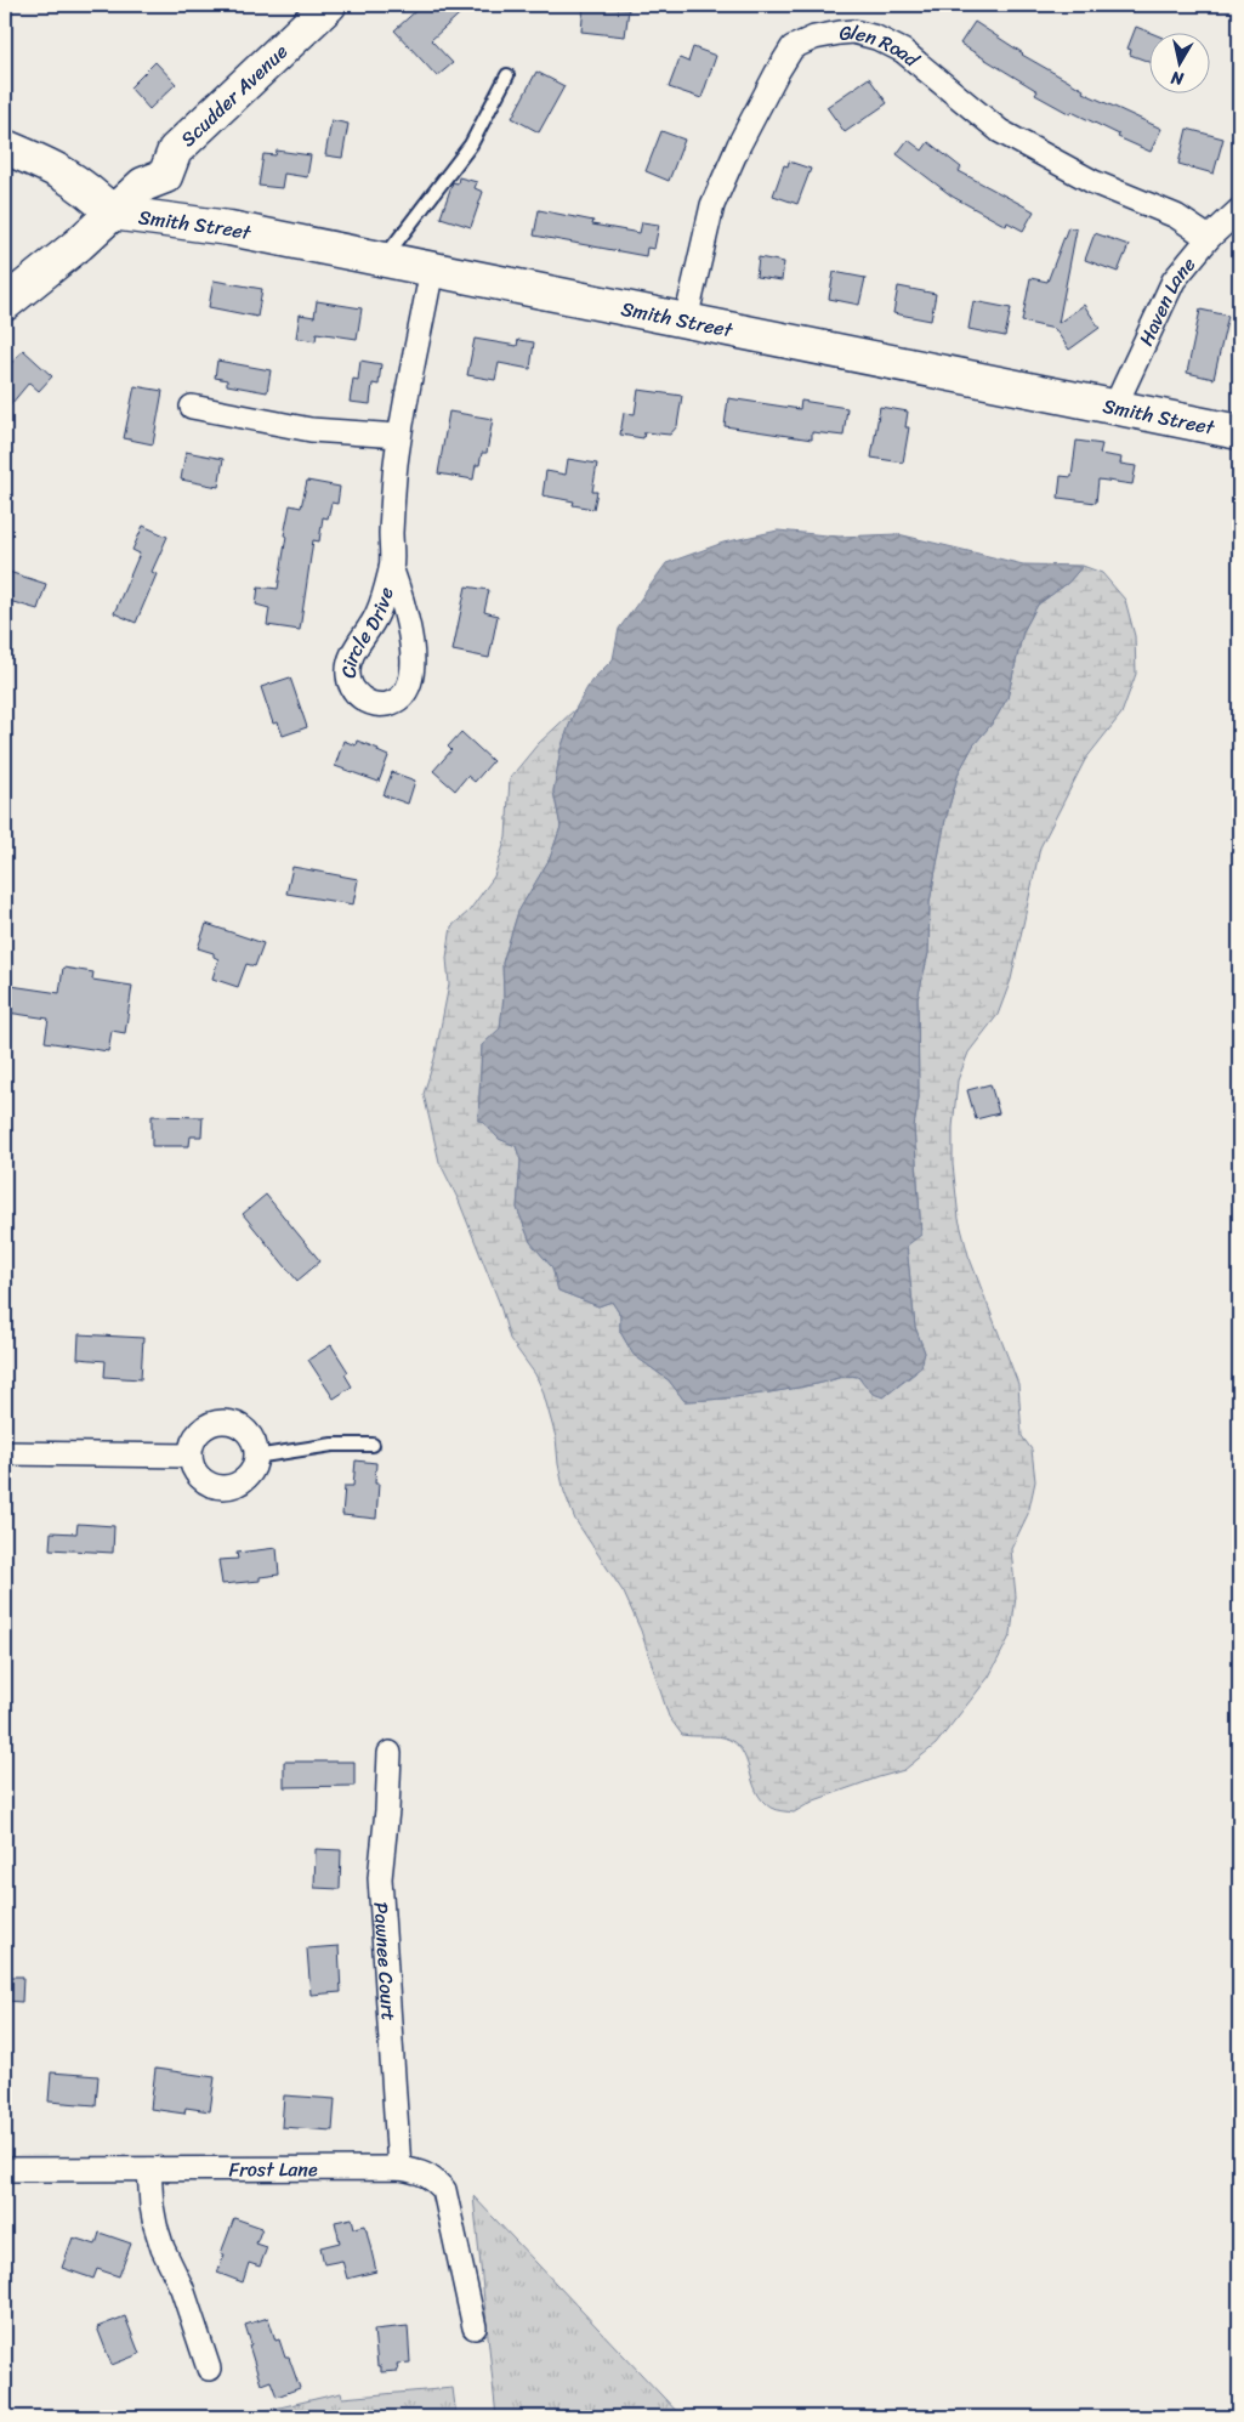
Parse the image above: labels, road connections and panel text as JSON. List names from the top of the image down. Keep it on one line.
{"streets":{"main road":["Scudder Avenue","Smith Street"],"street":["Glen Road","Haven Lane","Circle Drive","Pawnee Court","Frost Lane"]},"crossings":[["Glen Road","Smith Street"],["Glen Road","Haven Lane"],["Scudder Avenue","Smith Street"],["Smith Street","Haven Lane"],["Smith Street","Circle Drive"],["Pawnee Court","Frost Lane"]],"north":"bottom"}
